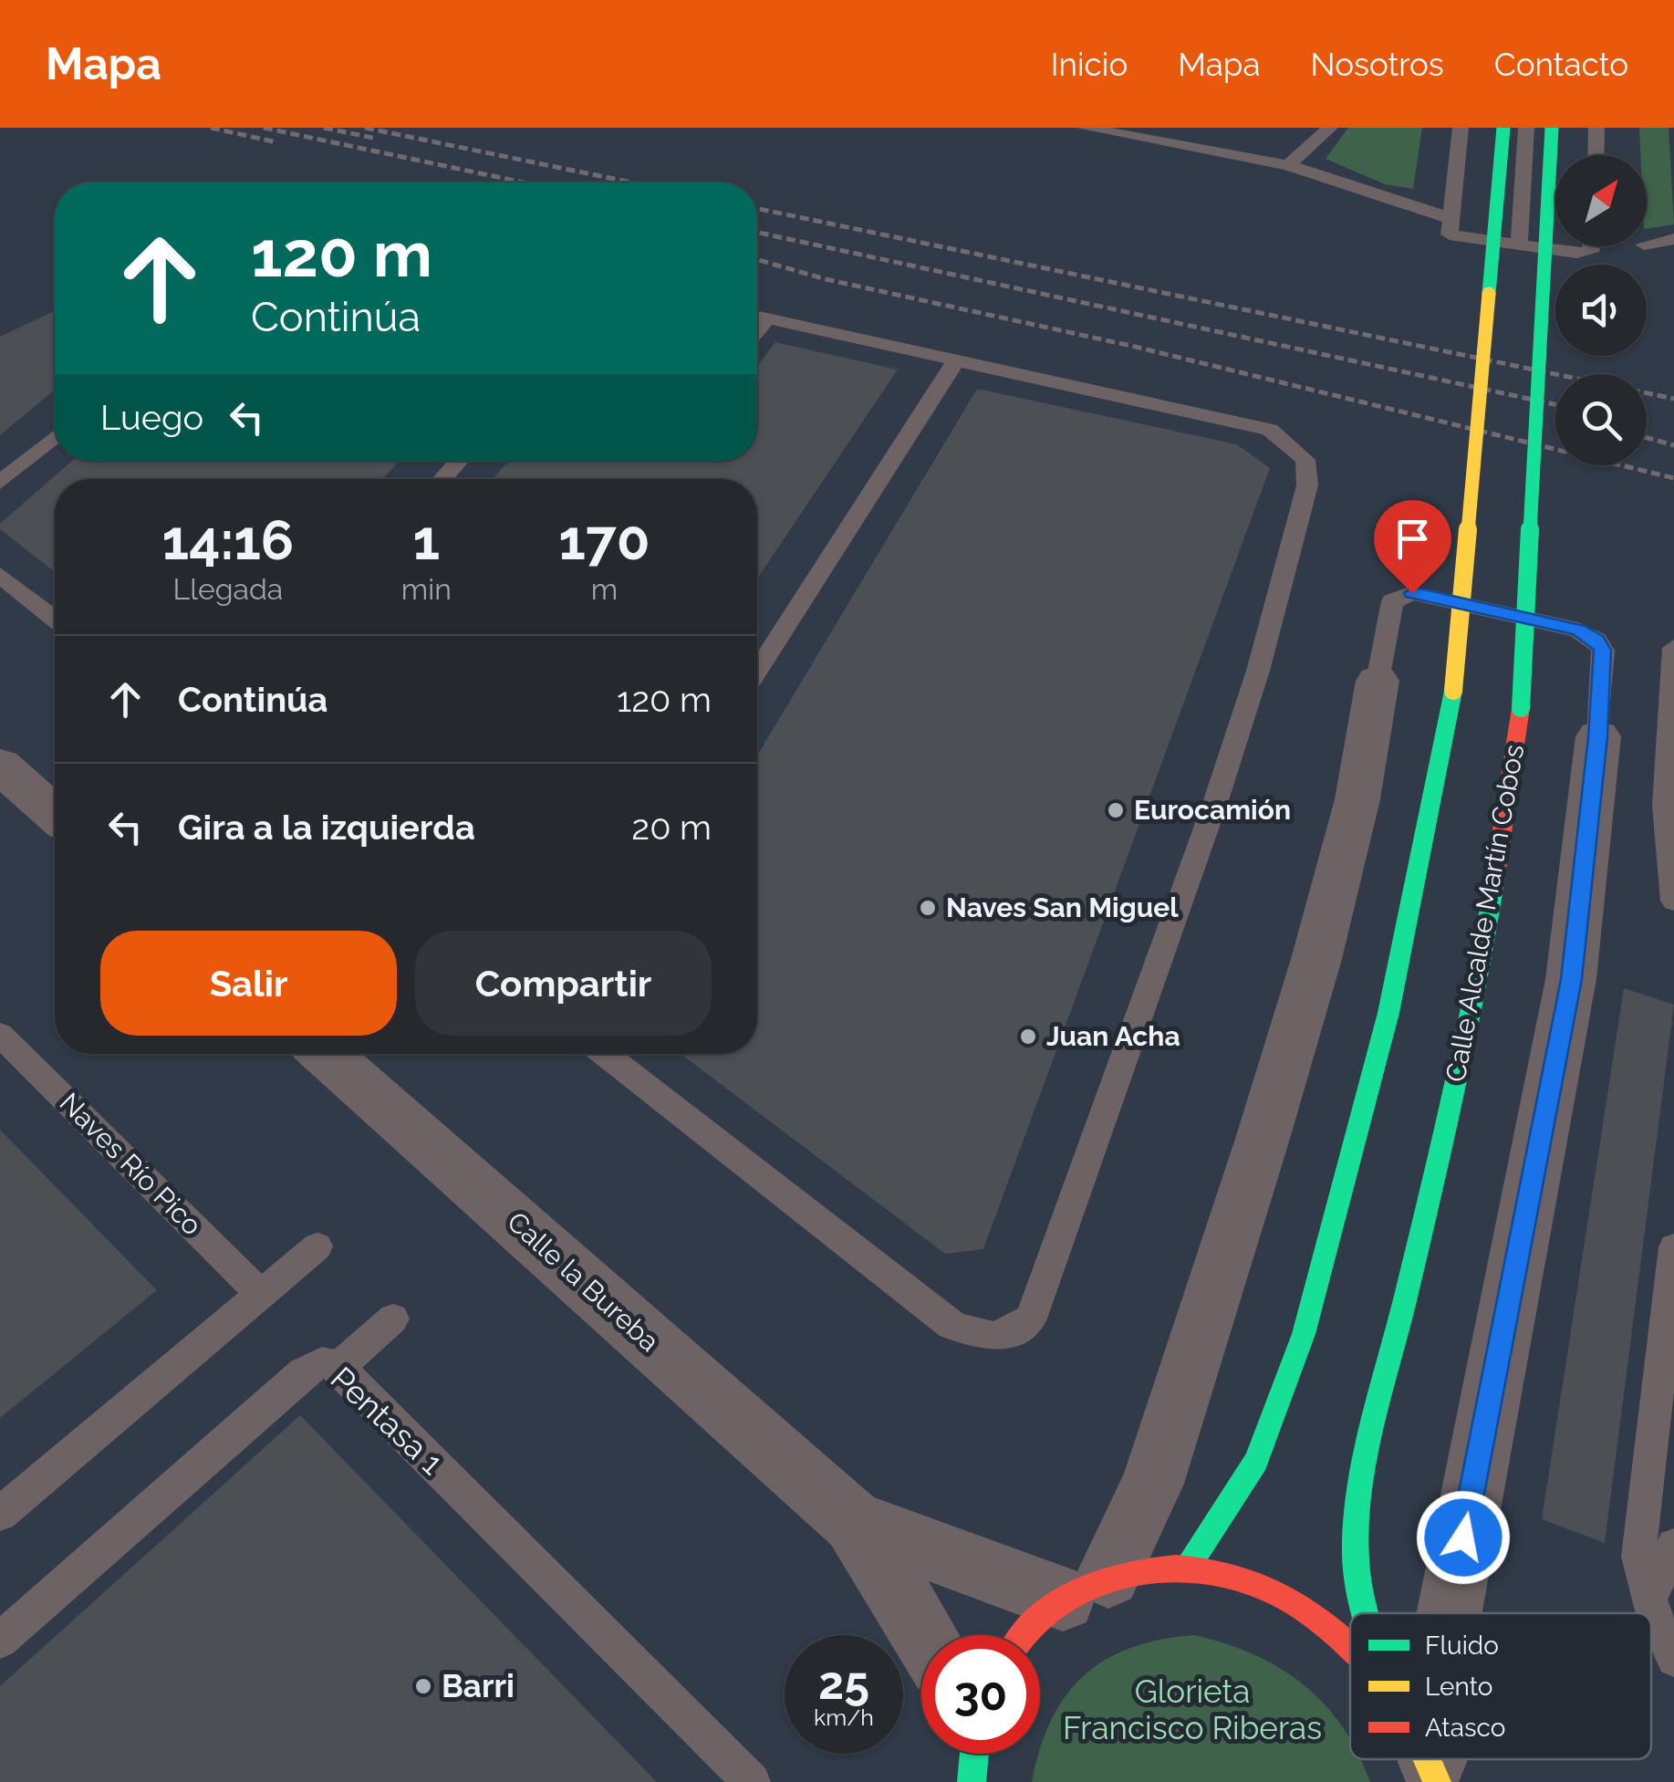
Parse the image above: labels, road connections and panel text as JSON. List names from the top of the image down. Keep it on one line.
{"streets":{"main road":["Calle Alcalde Martín Cobos"],"street":["Calle la Bureba"],"lane":["Naves Río Pico","Pentasa 1"]},"parks":["Glorieta Francisco Riberas"],"places":["Eurocamión","Naves San Miguel","Juan Acha","Barri"],"legend":["Fluido","Lento","Atasco"],"north":"top right","page":{"header":"Mapa","nav":["Inicio","Mapa","Nosotros","Contacto"],"turn":["120 m","Continúa"],"then":"Luego","eta":["14:16","Llegada","1","min","170","m"],"list":[{"name":"Continúa","value":"120 m"},{"name":"Gira a la izquierda","value":"20 m"}],"buttons":["Salir","Compartir"],"speed":"25 km/h","limit":"30"}}
